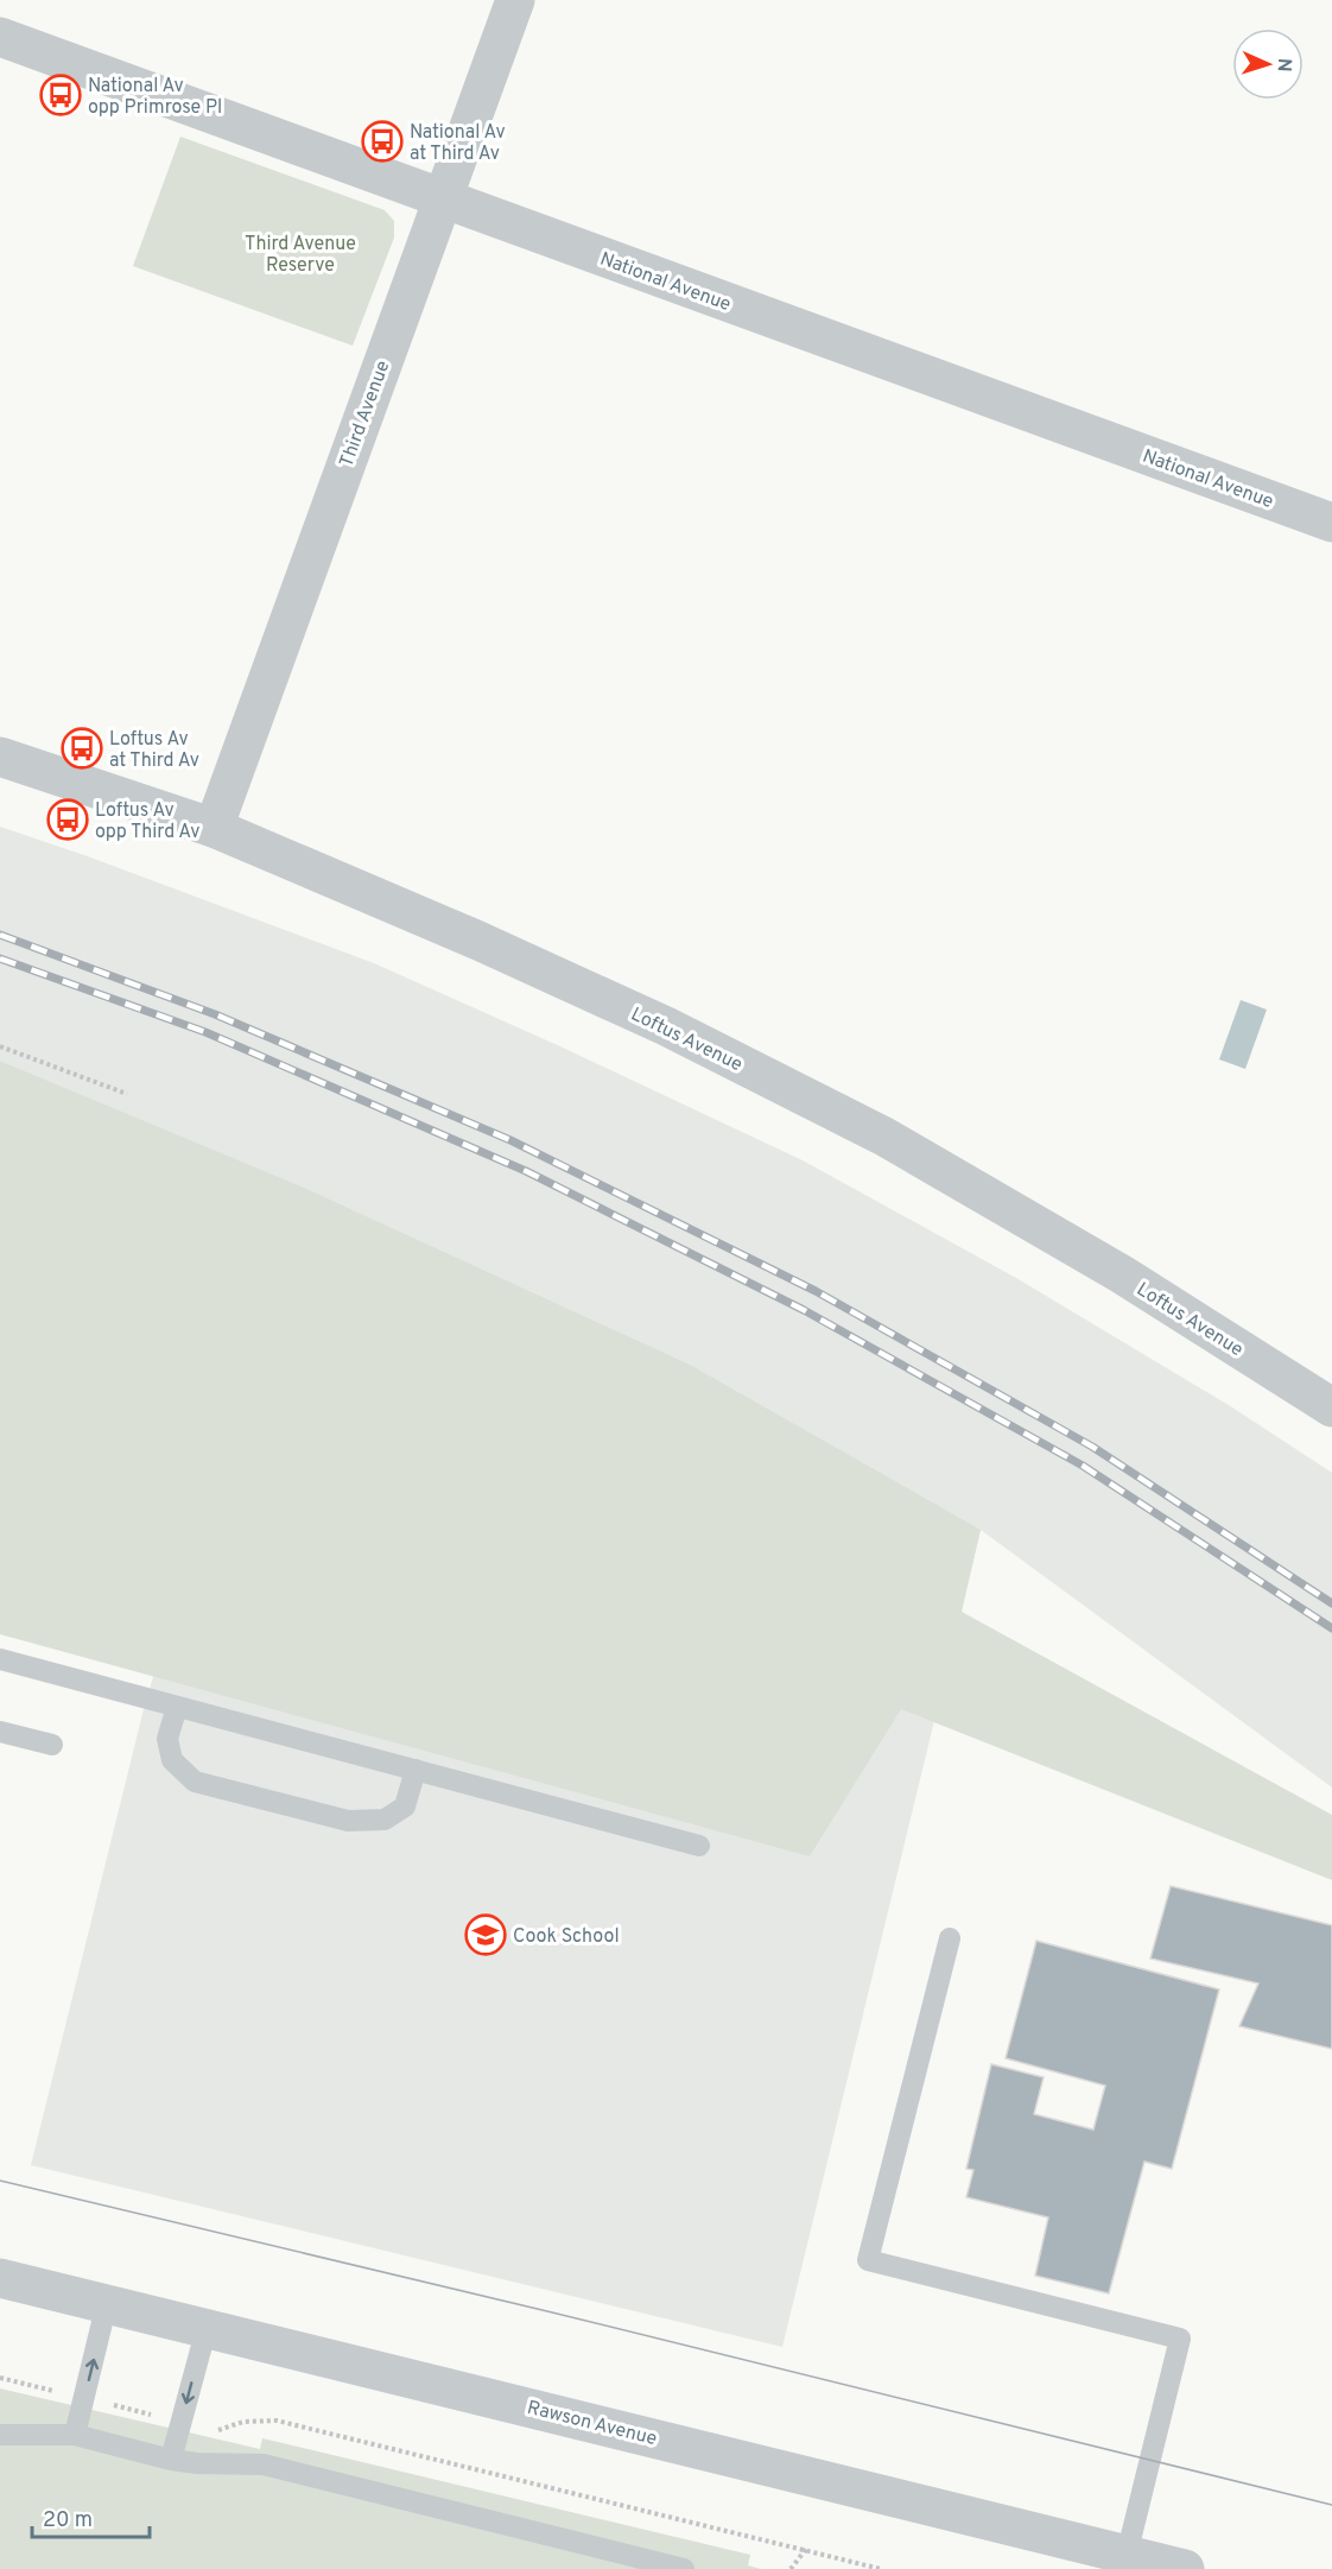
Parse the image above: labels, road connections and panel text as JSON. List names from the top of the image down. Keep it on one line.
{"streets":{"street":["National Avenue","Third Avenue","Loftus Avenue","Rawson Avenue"]},"crossings":[["National Avenue","Third Avenue"],["Third Avenue","Loftus Avenue"]],"parks":["Third Avenue Reserve"],"places":{"bus stop":["National Av opp Primrose Pl","National Av at Third Av","Loftus Av at Third Av","Loftus Av opp Third Av"],"school or university":["Cook School"]},"scale_bar":"20 m","north":"right"}
